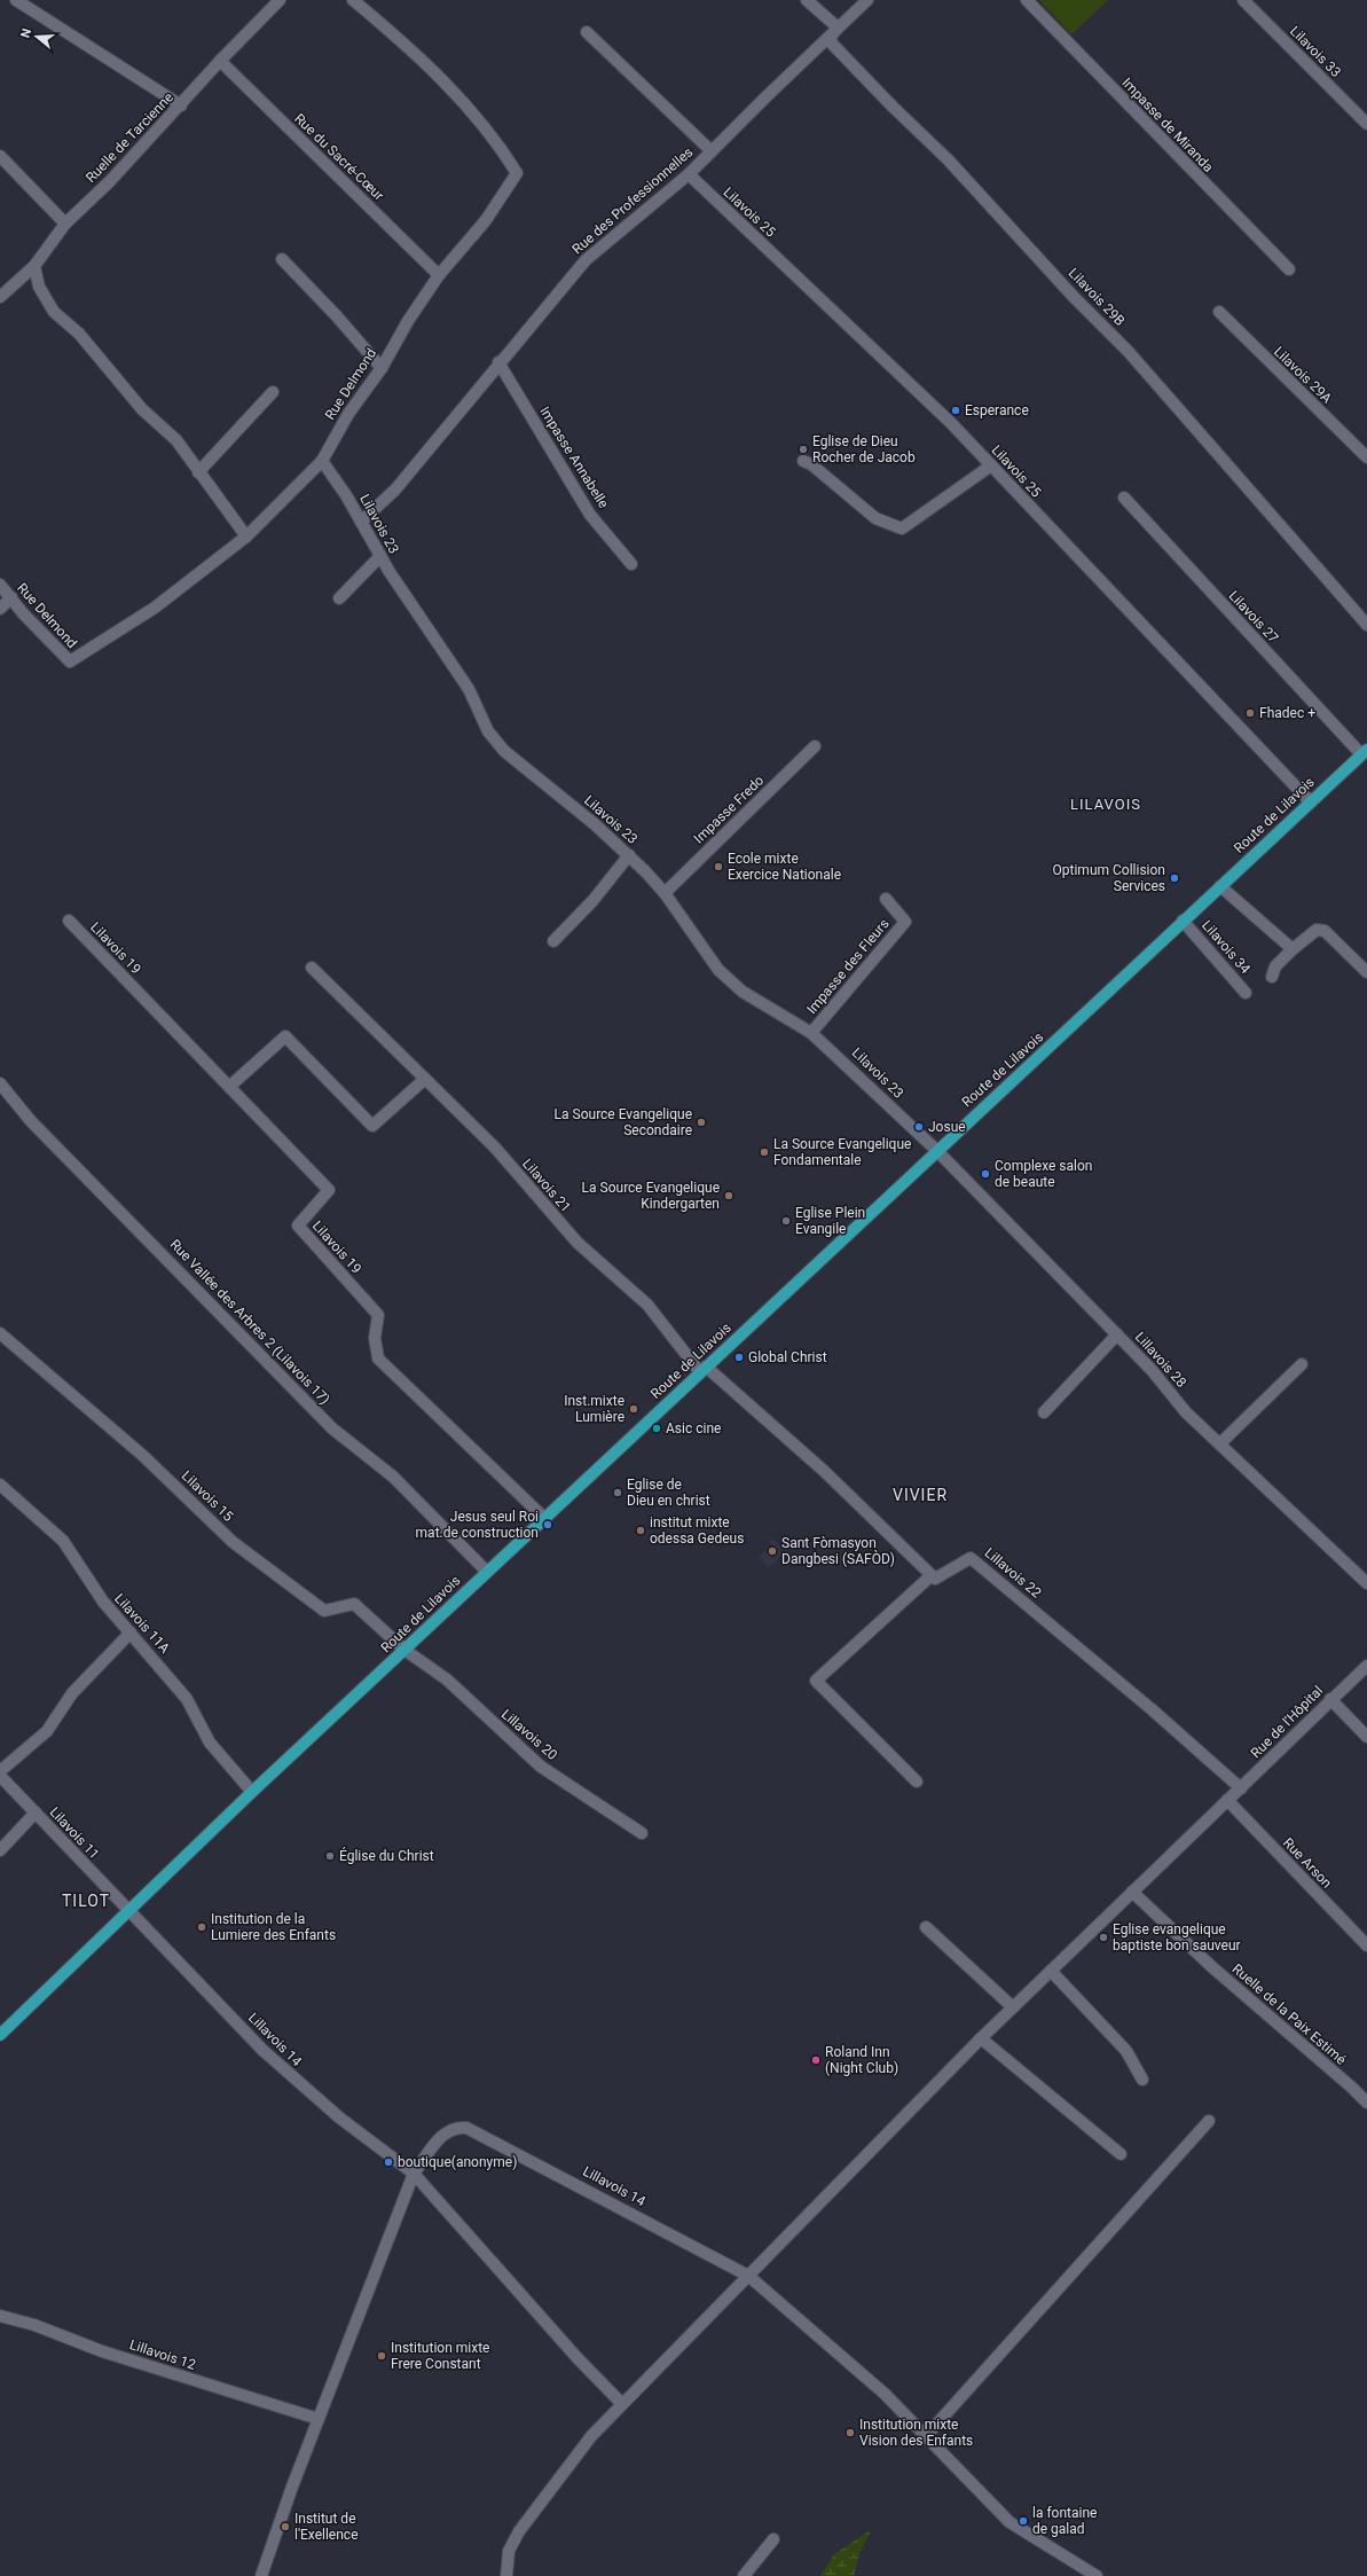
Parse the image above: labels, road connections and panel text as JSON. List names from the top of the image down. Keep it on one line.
{"streets":{"main road":["Route de Lilavois"],"street":["Lilavois 33","Impasse de Miranda","Ruelle de Tarcienne","Rue du Sacré-Cœur","Rue des Professionnelles","Lilavois 25","Lilavois 29B","Lilavois 29A","Rue Delmond","Impasse Annabelle","Lilavois 23","Lilavois 27","Impasse Fredo","Lilavois 34","Lilavois 19","Impasse des Fleurs","Lilavois 21","Rue Vallée des Arbres 2 (Lilavois 17)","Lillavois 28","Lilavois 15","Lillavois 22","Lilavois 11A","Rue de l'Hôpital","Lillavois 20","Lilavois 11","Rue Arson","Ruelle de la Paix Estimé","Lillavois 14","Lillavois 12"]},"crossings":[["Ruelle de Tarcienne","Rue du Sacré-Cœur"],["Rue du Sacré-Cœur","Rue Delmond"],["Rue des Professionnelles","Lilavois 25"],["Rue des Professionnelles","Lilavois 29B"],["Rue des Professionnelles","Impasse Annabelle"],["Rue des Professionnelles","Lilavois 23"],["Lilavois 25","Route de Lilavois"],["Rue Delmond","Lilavois 23"],["Lilavois 23","Impasse Fredo"],["Lilavois 23","Route de Lilavois"],["Lilavois 23","Impasse des Fleurs"],["Lilavois 23","Lillavois 28"],["Lilavois 27","Route de Lilavois"],["Route de Lilavois","Lilavois 34"],["Route de Lilavois","Lilavois 19"],["Route de Lilavois","Lilavois 21"],["Route de Lilavois","Rue Vallée des Arbres 2 (Lilavois 17)"],["Route de Lilavois","Lillavois 28"],["Route de Lilavois","Lilavois 15"],["Route de Lilavois","Lilavois 11A"],["Route de Lilavois","Lillavois 20"],["Route de Lilavois","Lilavois 11"],["Route de Lilavois","Lillavois 14"],["Lilavois 15","Lillavois 20"],["Lillavois 22","Rue de l'Hôpital"],["Rue de l'Hôpital","Rue Arson"],["Rue de l'Hôpital","Ruelle de la Paix Estimé"],["Rue de l'Hôpital","Lillavois 14"],["Lilavois 11","Lillavois 14"]],"districts":["LILAVOIS","VIVIER","TILOT"],"places":["Esperance","Eglise de Dieu Rocher de Jacob","Fhadec +","Ecole mixte Exercice Nationale","Optimum Collision Services","La Source Evangelique Secondaire","Josue","La Source Evangelique Fondamentale","Complexe salon de beaute","La Source Evangelique Kindergarten","Eglise Plein Evangile","Global Christ","Inst.mixte Lumière","Asic cine","Eglise de Dieu en christ","Jesus seul Roi mat.de construction","institut mixte odessa Gedeus","Sant Fòmasyon Dangbesi (SAFÒD)","Église du Christ","Institution de la Lumiere des Enfants","Eglise evangelique baptiste bon sauveur","Roland Inn (Night Club)","boutique(anonyme)","Institution mixte Frere Constant","Institution mixte Vision des Enfants","la fontaine de galad","Institut de l'Exellence"],"north":"left"}
